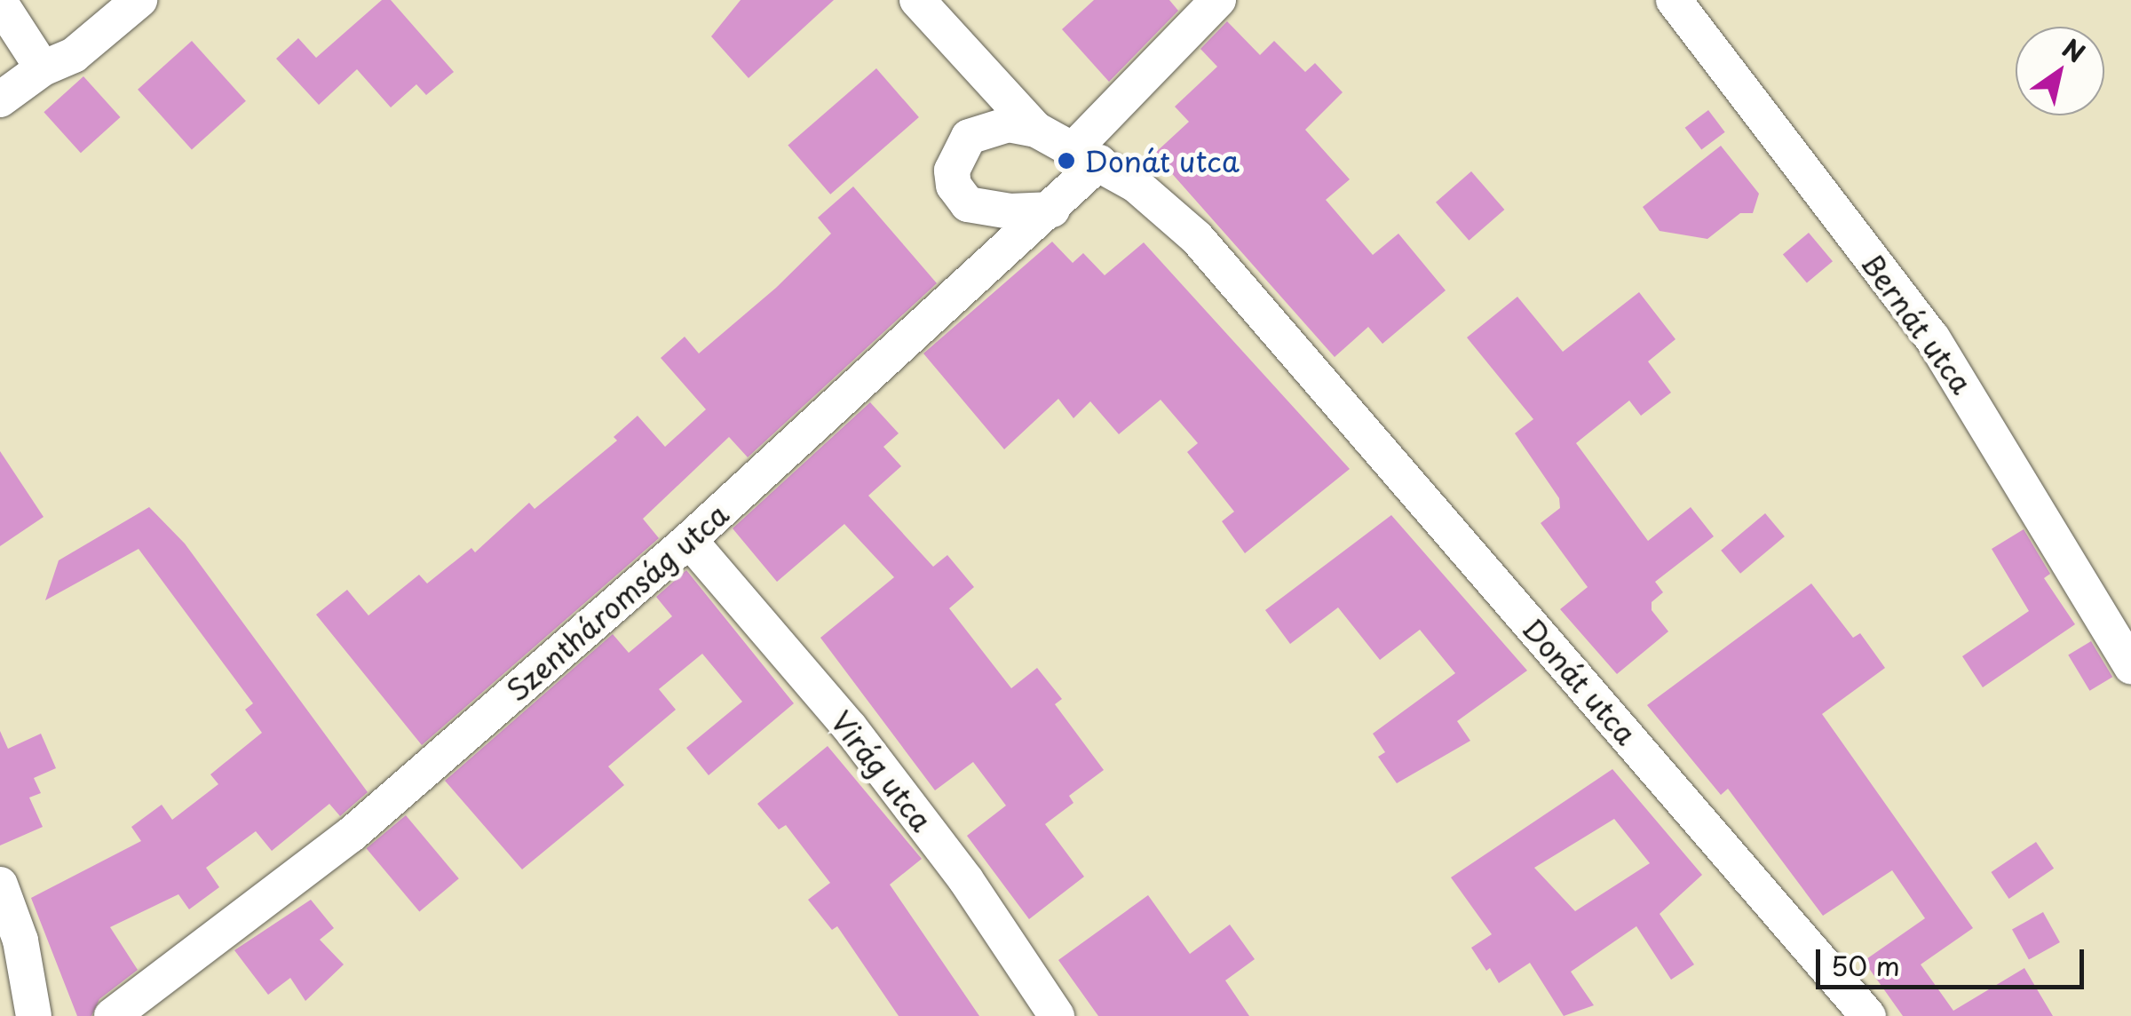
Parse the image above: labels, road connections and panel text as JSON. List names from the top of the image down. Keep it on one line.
{"streets":{"street":["Bernát utca","Szentháromság utca","Donát utca","Virág utca"]},"crossings":[["Szentháromság utca","Donát utca"],["Szentháromság utca","Virág utca"]],"places":["Donát utca"],"scale_bar":"50 m","north":"top right"}
